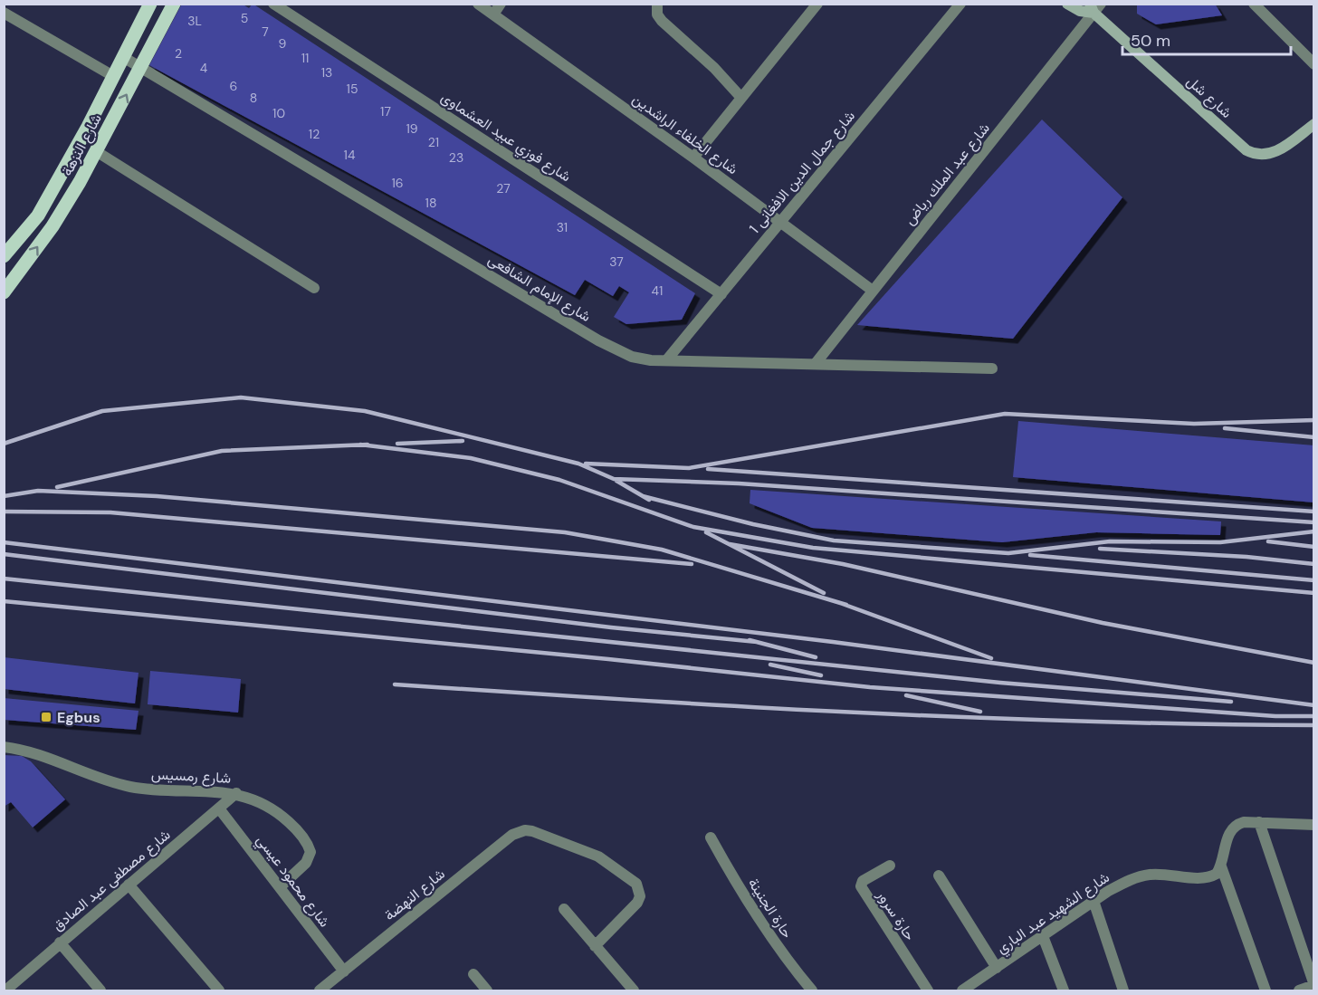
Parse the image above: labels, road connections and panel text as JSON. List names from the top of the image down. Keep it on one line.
{"streets":{"main road":["شارع النزهة"],"street":["شارع شل","شارع الخلفاء الراشدين","شارع فوزي عبيد العشماوى","شارع جمال الدين الافغانى 1","شارع عبد الملك رياض","شارع الإمام الشافعى","شارع رمسيس","شارع مصطفى عبد الصادق","شارع محمود عيسي","شارع النهضة","حارة الجنينة","شارع الشهيد عبد الباري","حارة سرور"]},"crossings":[["شارع شل","شارع عبد الملك رياض"],["شارع الخلفاء الراشدين","شارع جمال الدين الافغانى 1"],["شارع الخلفاء الراشدين","شارع عبد الملك رياض"],["شارع فوزي عبيد العشماوى","شارع جمال الدين الافغانى 1"],["شارع النزهة","شارع الإمام الشافعى"],["شارع جمال الدين الافغانى 1","شارع الإمام الشافعى"],["شارع عبد الملك رياض","شارع الإمام الشافعى"],["شارع رمسيس","شارع مصطفى عبد الصادق"],["شارع رمسيس","شارع محمود عيسي"],["شارع مصطفى عبد الصادق","شارع محمود عيسي"],["شارع محمود عيسي","شارع النهضة"]],"places":{"transit":["Egbus"]},"house_numbers":["5","3L","7","9","2","11","4","13","6","15","8","17","10","19","12","21","14","23","16","27","18","31","37","41"],"scale_bar":"50 m"}
